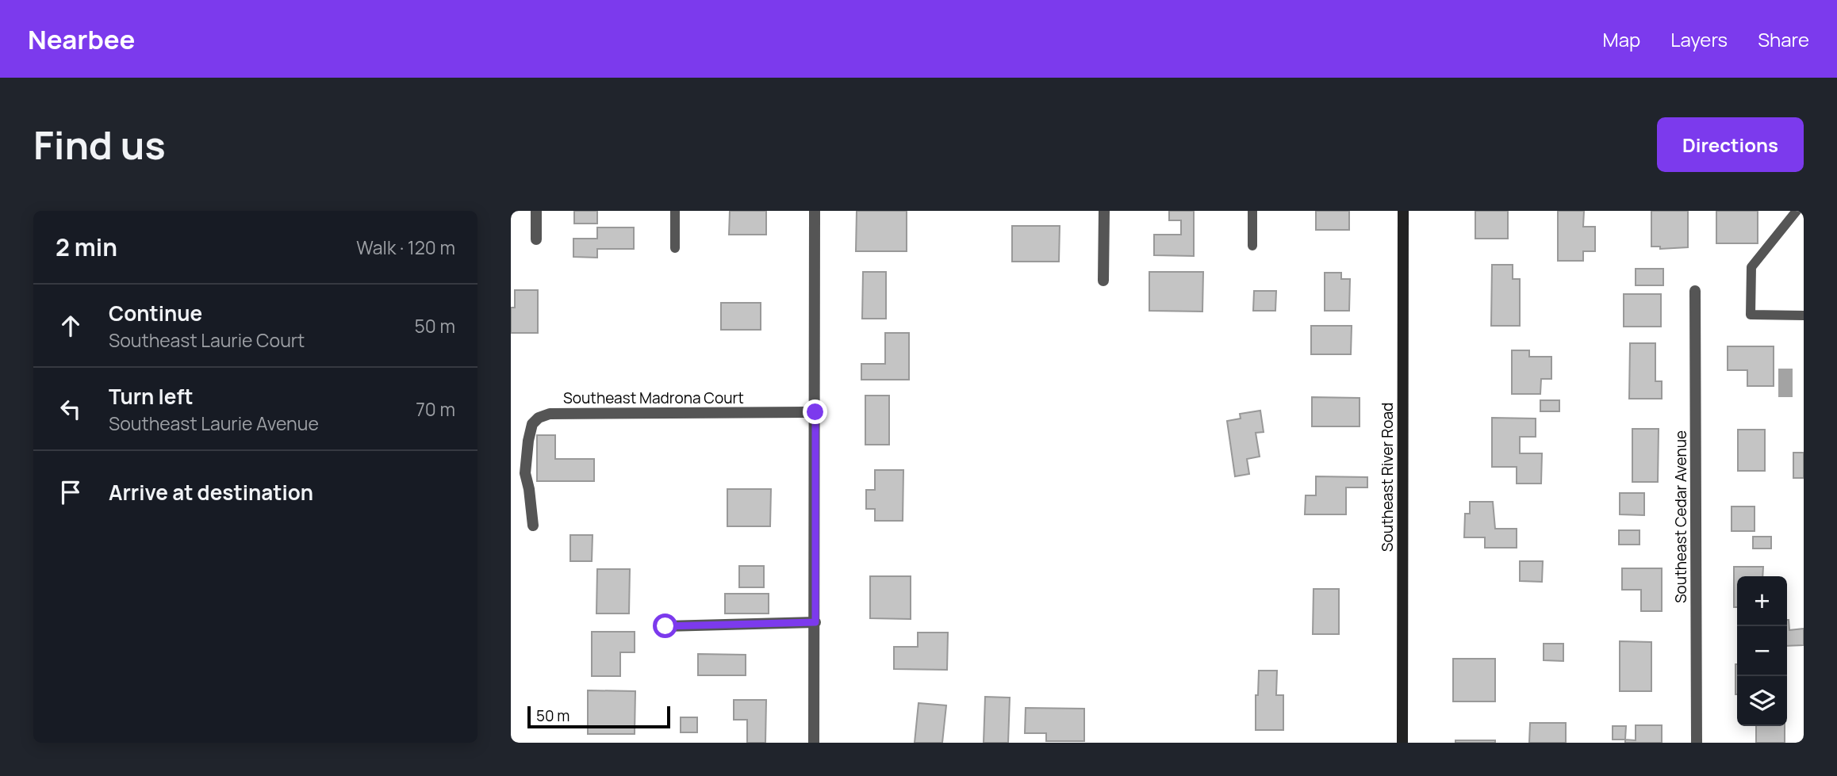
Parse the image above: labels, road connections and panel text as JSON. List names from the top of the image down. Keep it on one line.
{"streets":{"street":["Southeast Madrona Court","Southeast River Road","Southeast Cedar Avenue"]},"scale_bar":"50 m","page":{"header":"Nearbee","nav":["Map","Layers","Share"],"buttons":"Directions","title":"Find us","heading":["2 min","Walk · 120 m"],"list":[["Continue","Southeast Laurie Court","50 m"],["Turn left","Southeast Laurie Avenue","70 m"],"Arrive at destination"],"map_buttons":["+","−"],"scale":"50 m"}}
